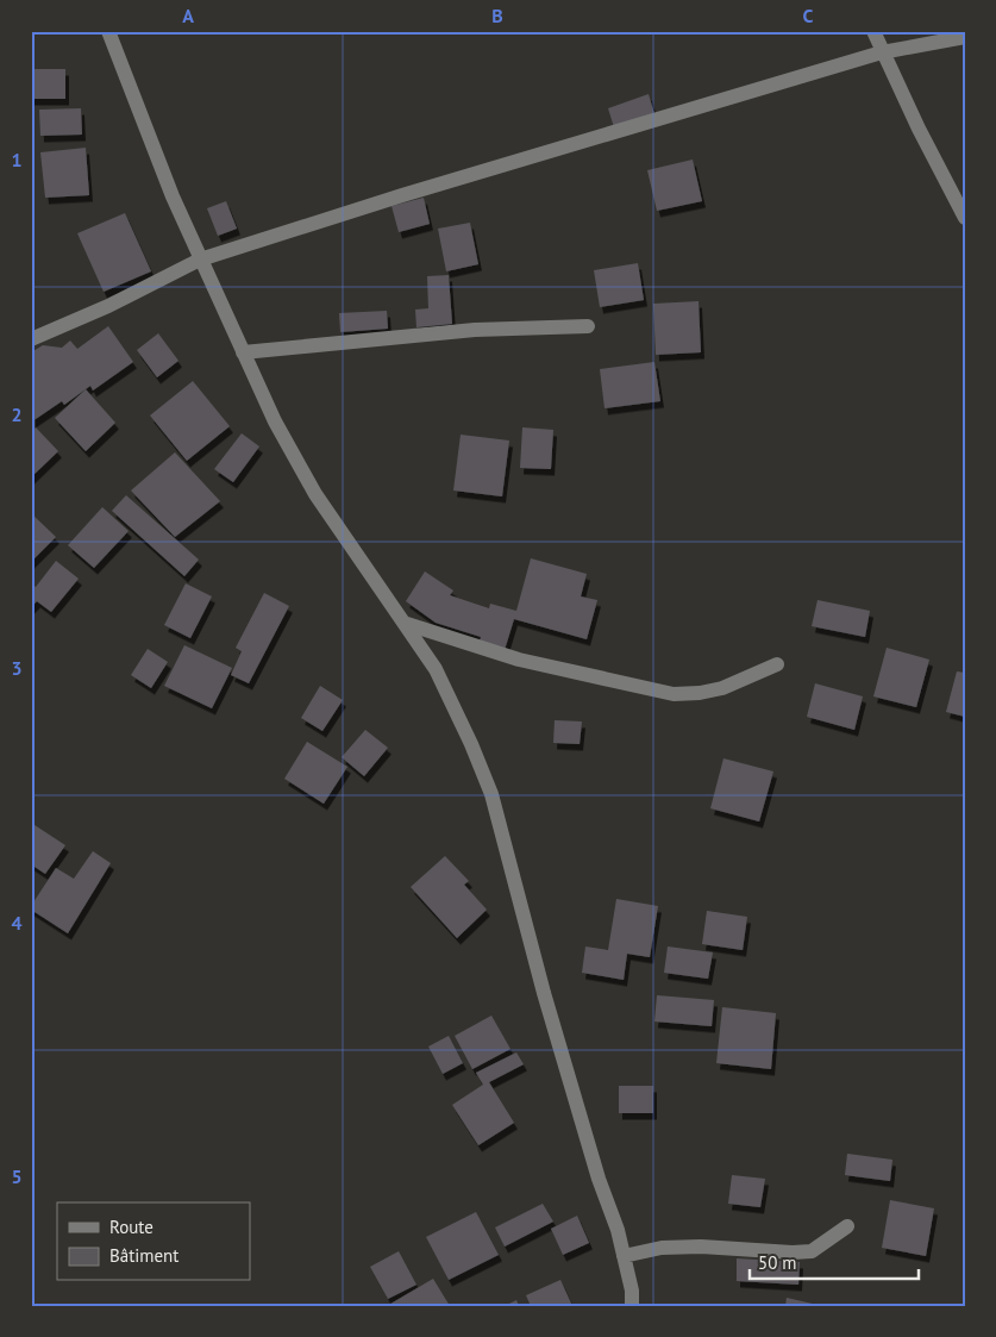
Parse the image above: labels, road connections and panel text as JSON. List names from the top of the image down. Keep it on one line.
{"legend":["Route","Bâtiment"],"scale_bar":"50 m","grid":{"columns":["A","B","C"],"rows":["1","2","3","4","5"]}}
